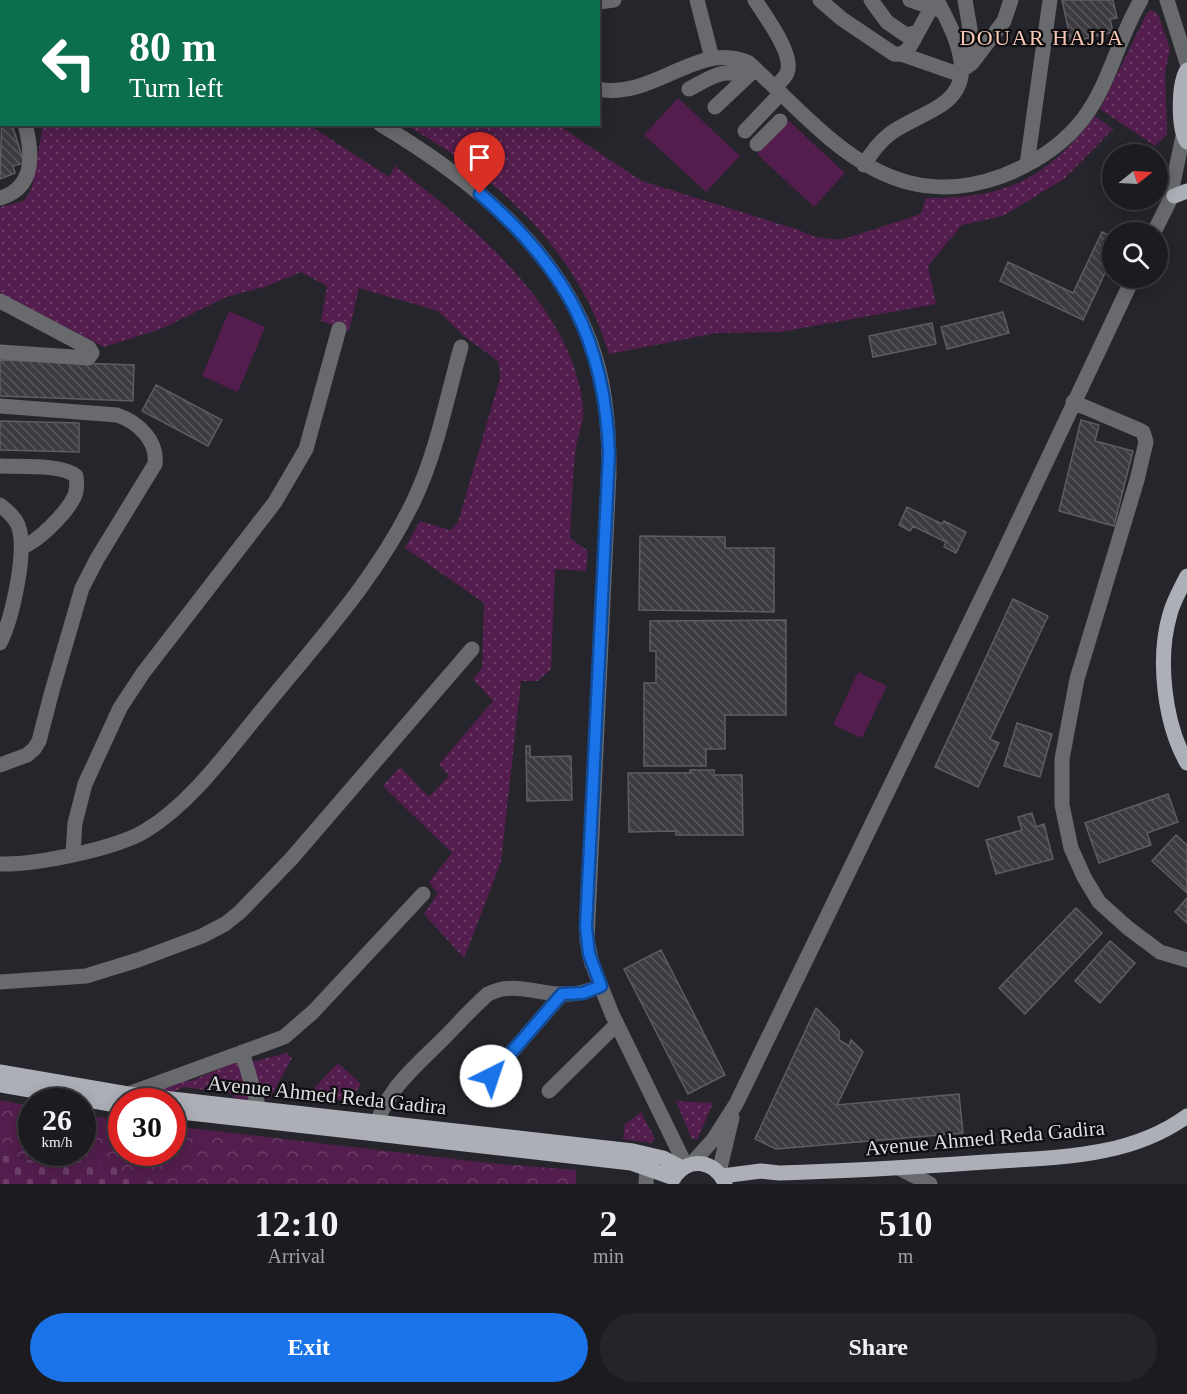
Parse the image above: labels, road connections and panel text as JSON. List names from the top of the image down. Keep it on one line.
{"streets":{"main road":["Avenue Ahmed Reda Gadira"]},"districts":["DOUAR HAJJA"],"north":"right","page":{"turn":["80 m","Turn left"],"speed":"26 km/h","limit":"30","eta":["12:10","Arrival","2","min","510","m"],"buttons":["Exit","Share"]}}
